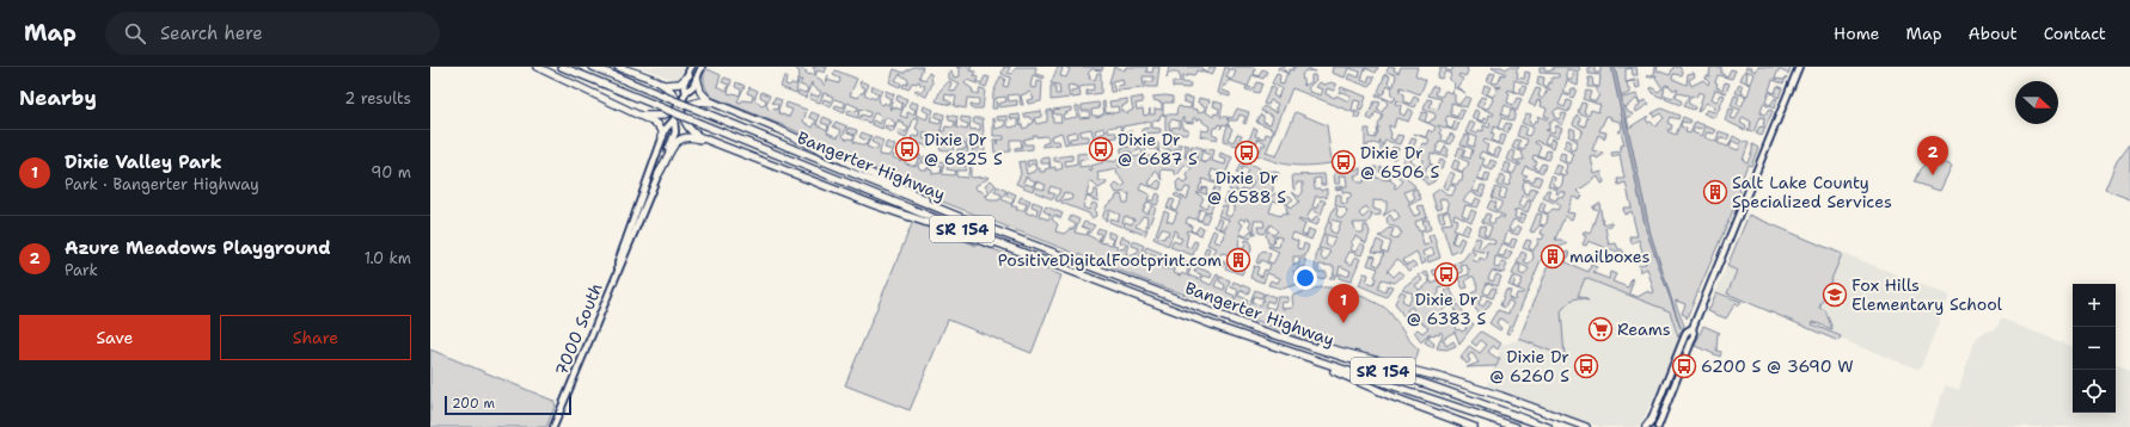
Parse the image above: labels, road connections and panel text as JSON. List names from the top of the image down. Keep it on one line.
{"streets":{"highway":["Bangerter Highway","SR 154"],"main road":["7000 South"]},"places":{"bus stop":["Dixie Dr @ 6825 S","Dixie Dr @ 6687 S","Dixie Dr @ 6588 S","Dixie Dr @ 6506 S","Dixie Dr @ 6383 S","Dixie Dr @ 6260 S","6200 S @ 3690 W"],"building":["Salt Lake County Specialized Services","mailboxes","PositiveDigitalFootprint.com"],"school or university":["Fox Hills Elementary School"],"supermarket":["Reams"]},"scale_bar":"200 m","north":"right","page":{"header":"Map","search":"Search here","nav":["Home","Map","About","Contact"],"heading":["Nearby","2 results"],"list":[{"mark":"1","name":"Dixie Valley Park","note":"Park · Bangerter Highway","value":"90 m"},{"mark":"2","name":"Azure Meadows Playground","note":"Park","value":"1.0 km"}],"pins":["2","1"],"map_buttons":["+","−"],"buttons":["Save","Share"],"scale":"200 m"}}
